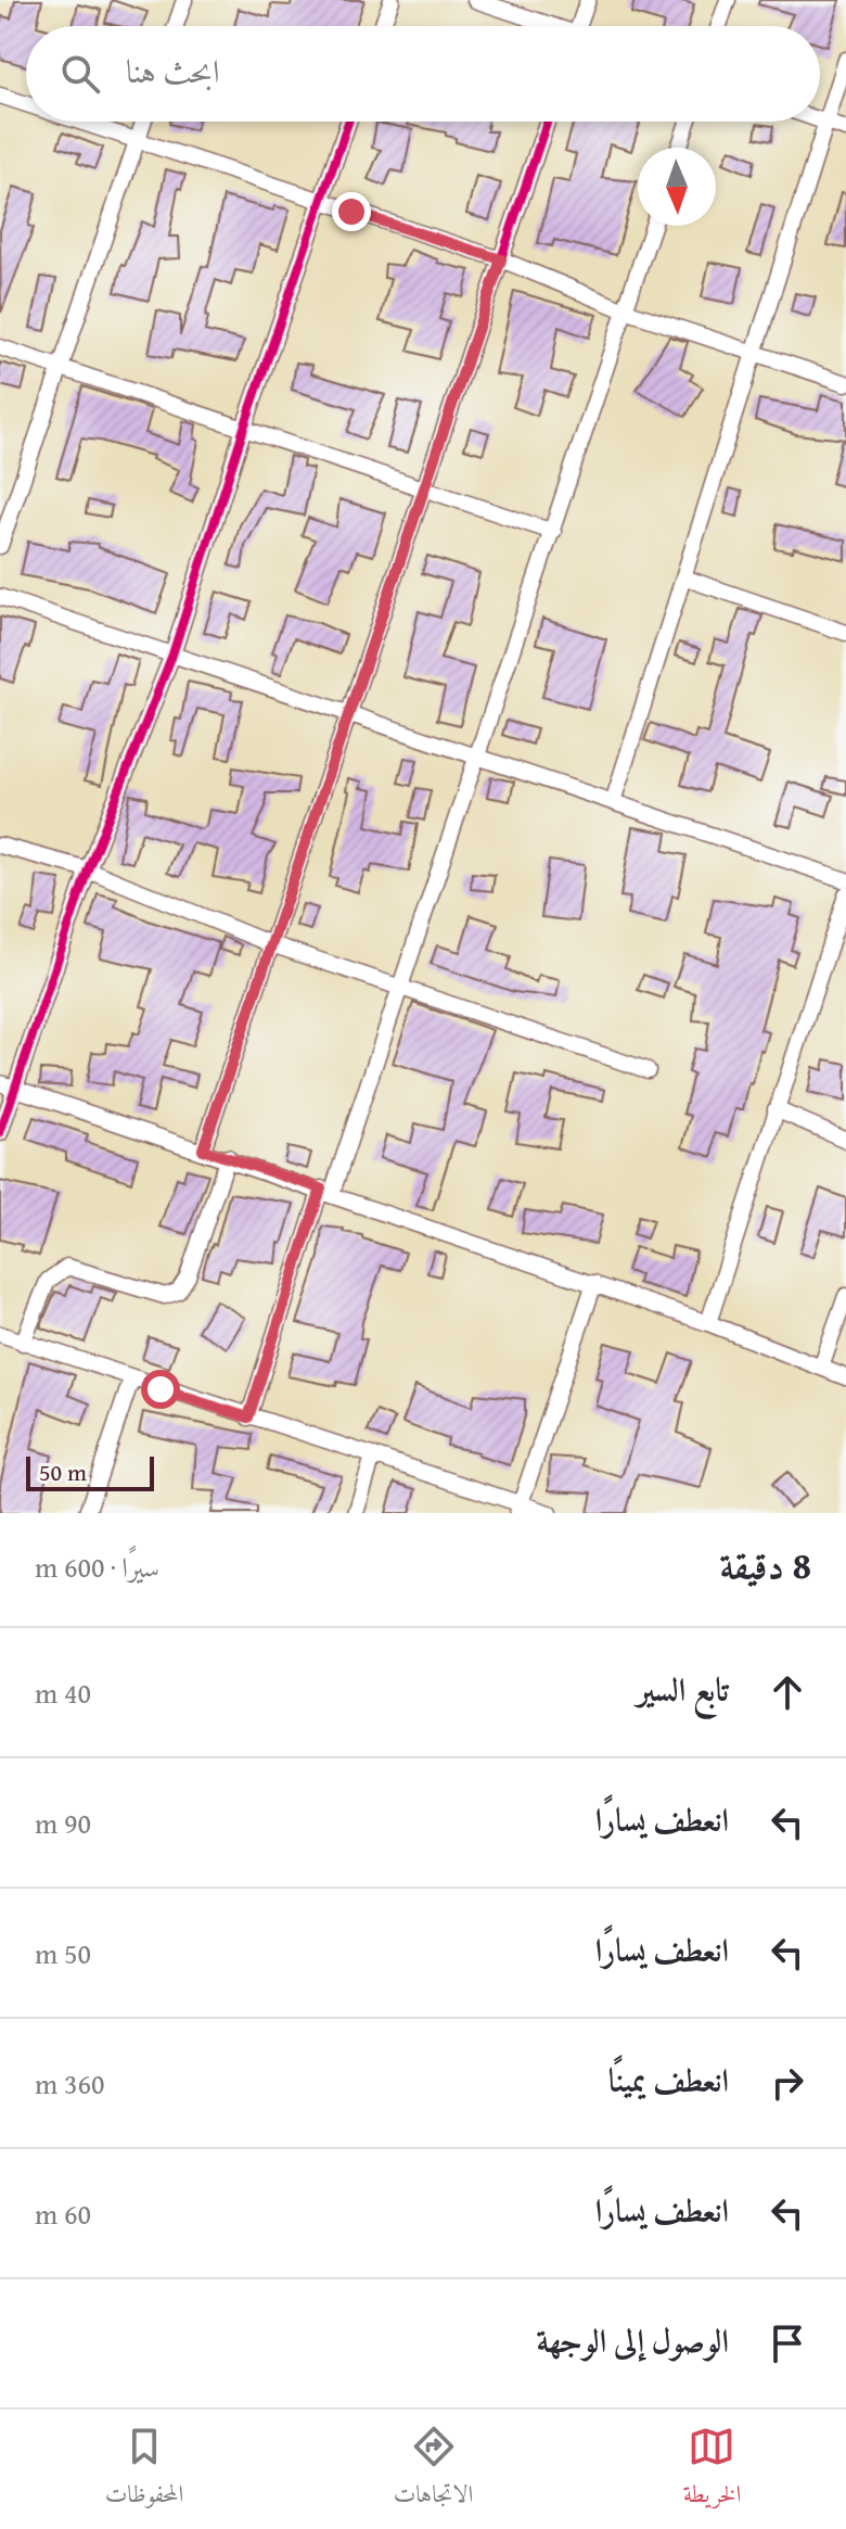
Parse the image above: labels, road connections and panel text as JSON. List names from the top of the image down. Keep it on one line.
{"scale_bar":"50 m","north":"bottom","page":{"search":"ابحث هنا","scale":"50 m","heading":["8 دقيقة","سيرًا · 600 m"],"list":[["تابع السير","40 m"],["انعطف يسارًا","90 m"],["انعطف يسارًا","50 m"],["انعطف يمينًا","360 m"],["انعطف يسارًا","60 m"],"الوصول إلى الوجهة"],"nav":["الخريطة","الاتجاهات","المحفوظات"]}}
